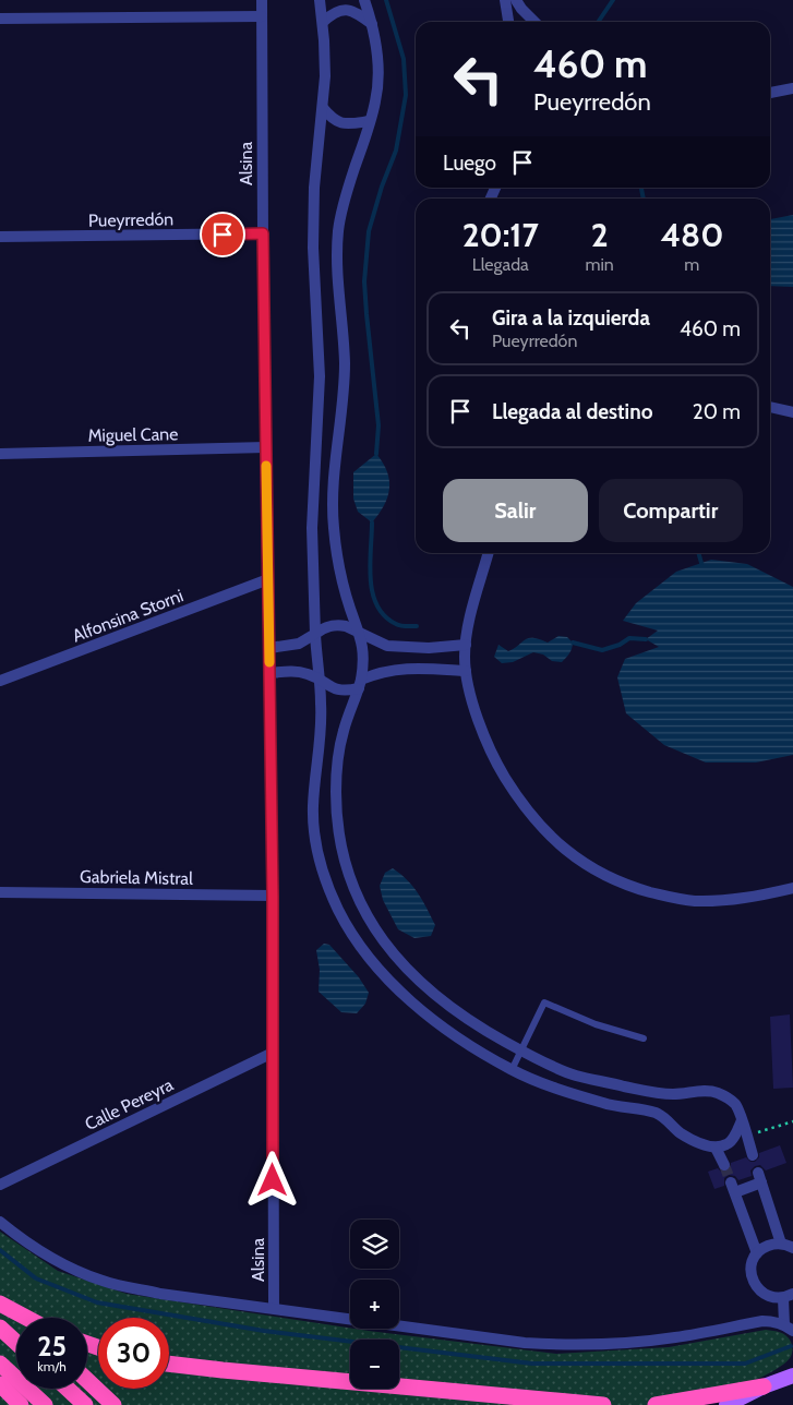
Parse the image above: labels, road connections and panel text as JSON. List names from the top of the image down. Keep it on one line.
{"streets":{"street":["Alsina","Pueyrredón","Miguel Cane","Alfonsina Storni","Gabriela Mistral","Calle Pereyra"]},"crossings":[["Alsina","Pueyrredón"],["Alsina","Miguel Cane"],["Alsina","Alfonsina Storni"],["Alsina","Gabriela Mistral"],["Alsina","Calle Pereyra"]],"page":{"turn":["460 m","Pueyrredón"],"then":"Luego","eta":["20:17","Llegada","2","min","480","m"],"list":[{"name":"Gira a la izquierda","note":"Pueyrredón","value":"460 m"},{"name":"Llegada al destino","value":"20 m"}],"buttons":["Salir","Compartir"],"map_buttons":["+","−"],"speed":"25 km/h","limit":"30"}}
